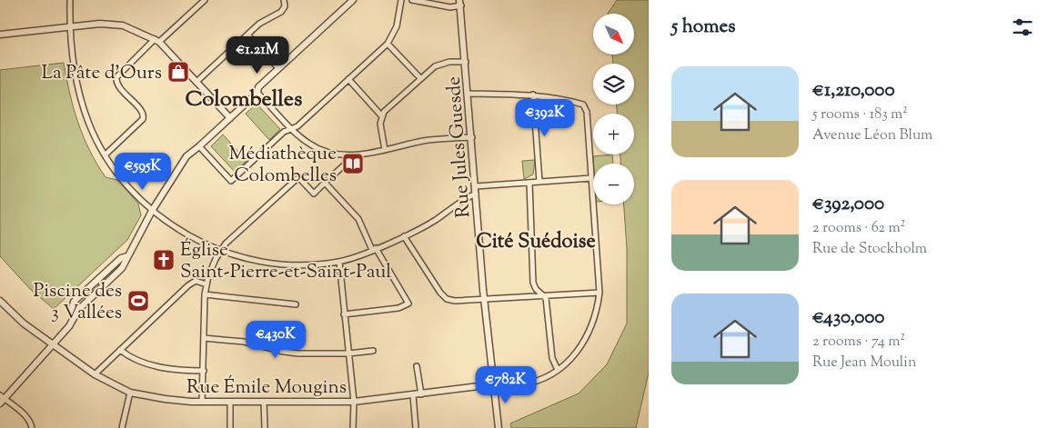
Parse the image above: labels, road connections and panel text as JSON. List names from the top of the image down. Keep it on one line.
{"streets":{"street":["Rue Jules Guesde","Rue Émile Mougins"]},"crossings":[["Rue Jules Guesde","Rue Émile Mougins"]],"districts":["Colombelles","Cité Suédoise"],"places":{"shop":["La Pâte d'Ours"],"library":["Médiathèque Colombelles"],"church":["Église Saint-Pierre-et-Saint-Paul"],"sports":["Piscine des 3 Vallées"]},"north":"bottom right","page":{"heading":"5 homes","map_buttons":["+","−"],"price":["€1.21M","€392K","€595K","€430K","€782K"],"list":[{"name":"€1,210,000","note":"5 rooms · 183 m² · Avenue Léon Blum"},{"name":"€392,000","note":"2 rooms · 62 m² · Rue de Stockholm"},{"name":"€430,000","note":"2 rooms · 74 m² · Rue Jean Moulin"}]}}
